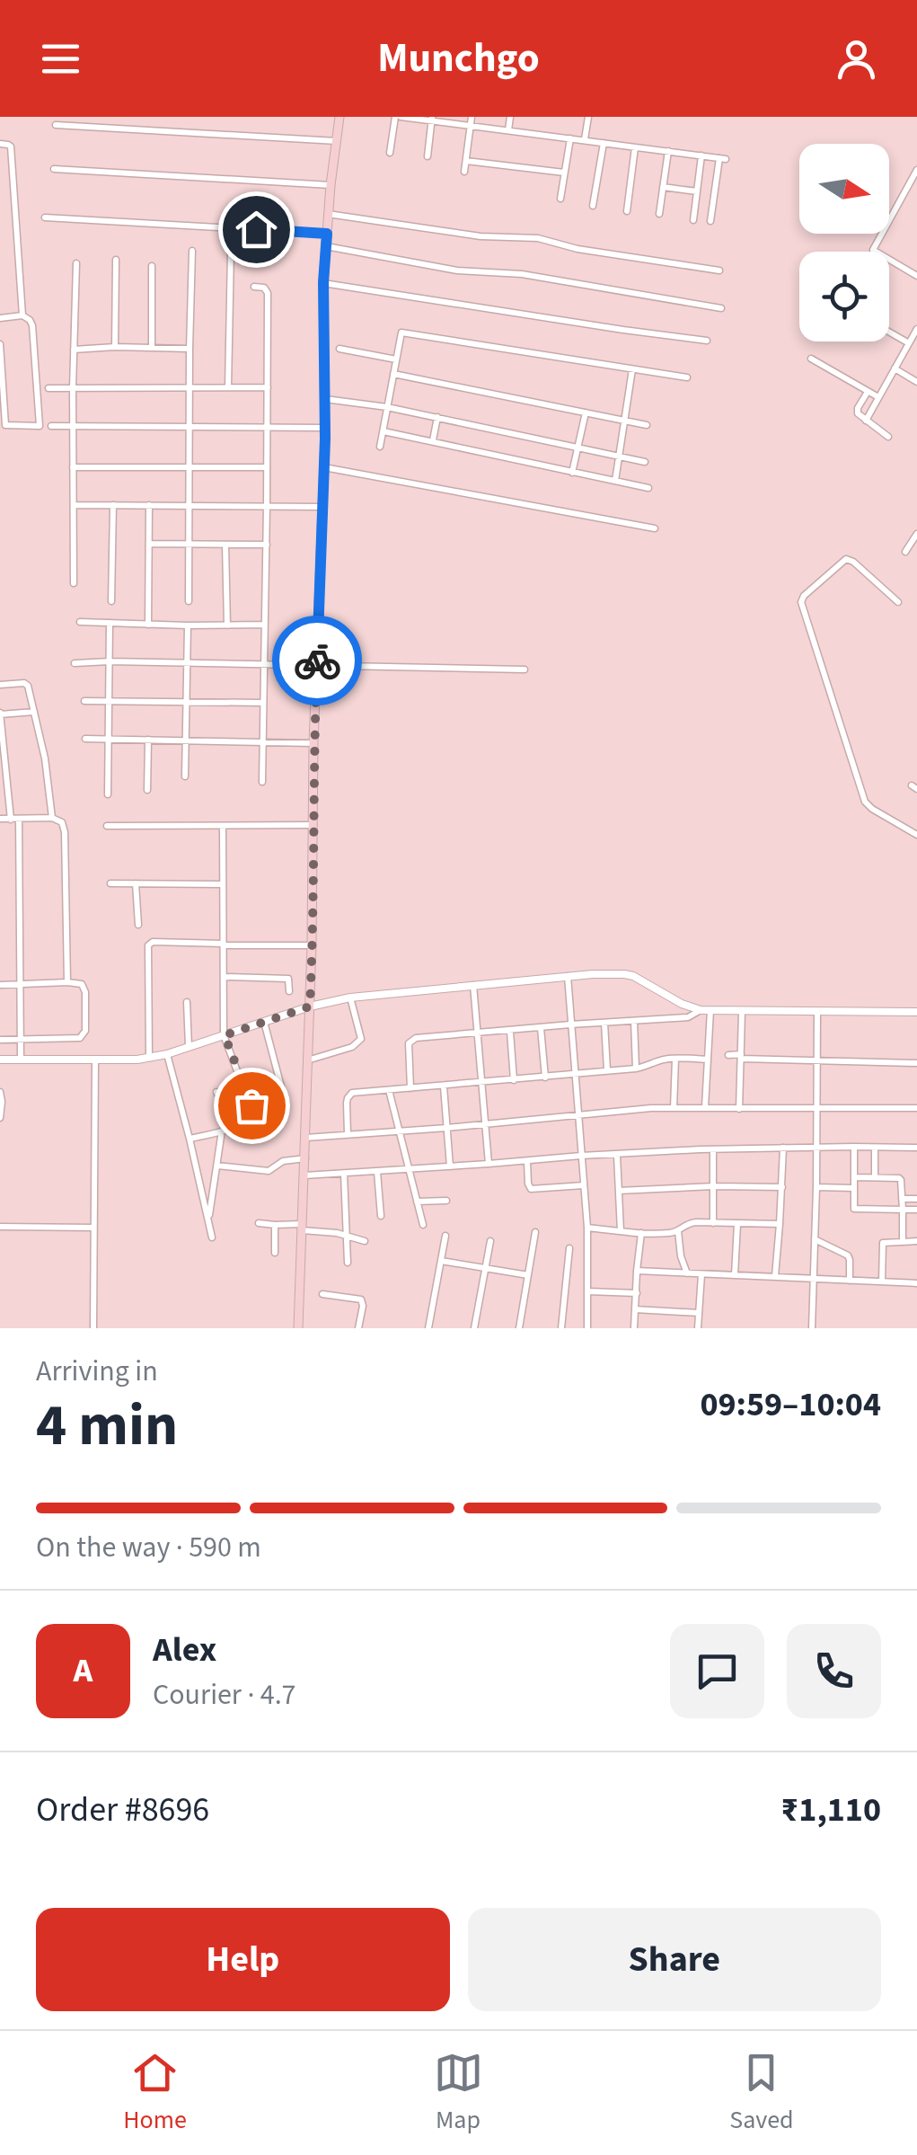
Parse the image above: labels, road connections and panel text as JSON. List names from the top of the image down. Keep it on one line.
{"north":"right","page":{"header":"Munchgo","heading":["4 min","Arriving in","09:59–10:04"],"panel":["Alex","Courier · 4.7","Order #8696","₹1,110"],"bar":"On the way · 590 m","round":"A","buttons":["Help","Share"],"tabs":["Home","Map","Saved"]}}
